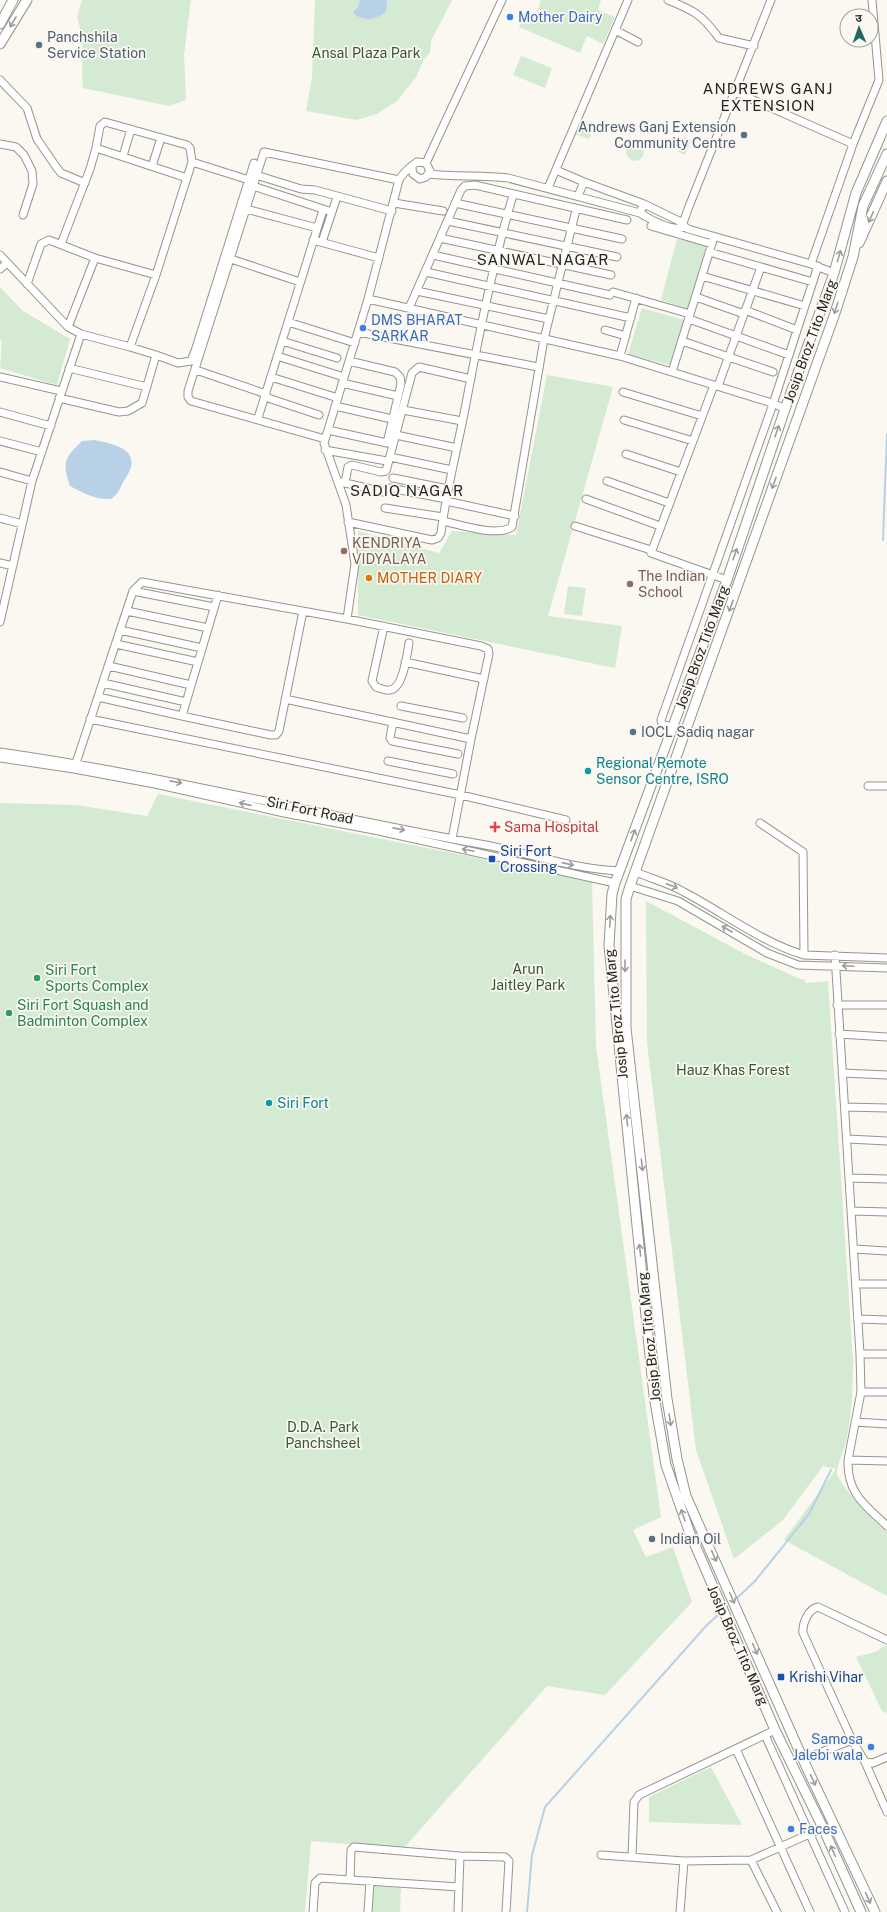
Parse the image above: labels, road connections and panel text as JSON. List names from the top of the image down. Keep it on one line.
{"streets":{"main road":["Josip Broz Tito Marg"],"street":["Siri Fort Road"]},"crossings":[["Josip Broz Tito Marg","Siri Fort Road"]],"districts":["ANDREWS GANJ EXTENSION","SANWAL NAGAR","SADIQ NAGAR"],"parks":["Ansal Plaza Park","Arun Jaitley Park","Hauz Khas Forest","D.D.A. Park Panchsheel"],"places":{"other":["Mother Dairy","Panchshila Service Station","Andrews Ganj Extension Community Centre","DMS BHARAT SARKAR","KENDRIYA VIDYALAYA","MOTHER DIARY","The Indian School","IOCL Sadiq nagar","Regional Remote Sensor Centre, ISRO","Siri Fort Sports Complex","Siri Fort Squash and Badminton Complex","Siri Fort","Indian Oil","Samosa Jalebi wala","Faces"],"health":["Sama Hospital"],"transit":["Siri Fort Crossing","Krishi Vihar"]},"north":"top"}
